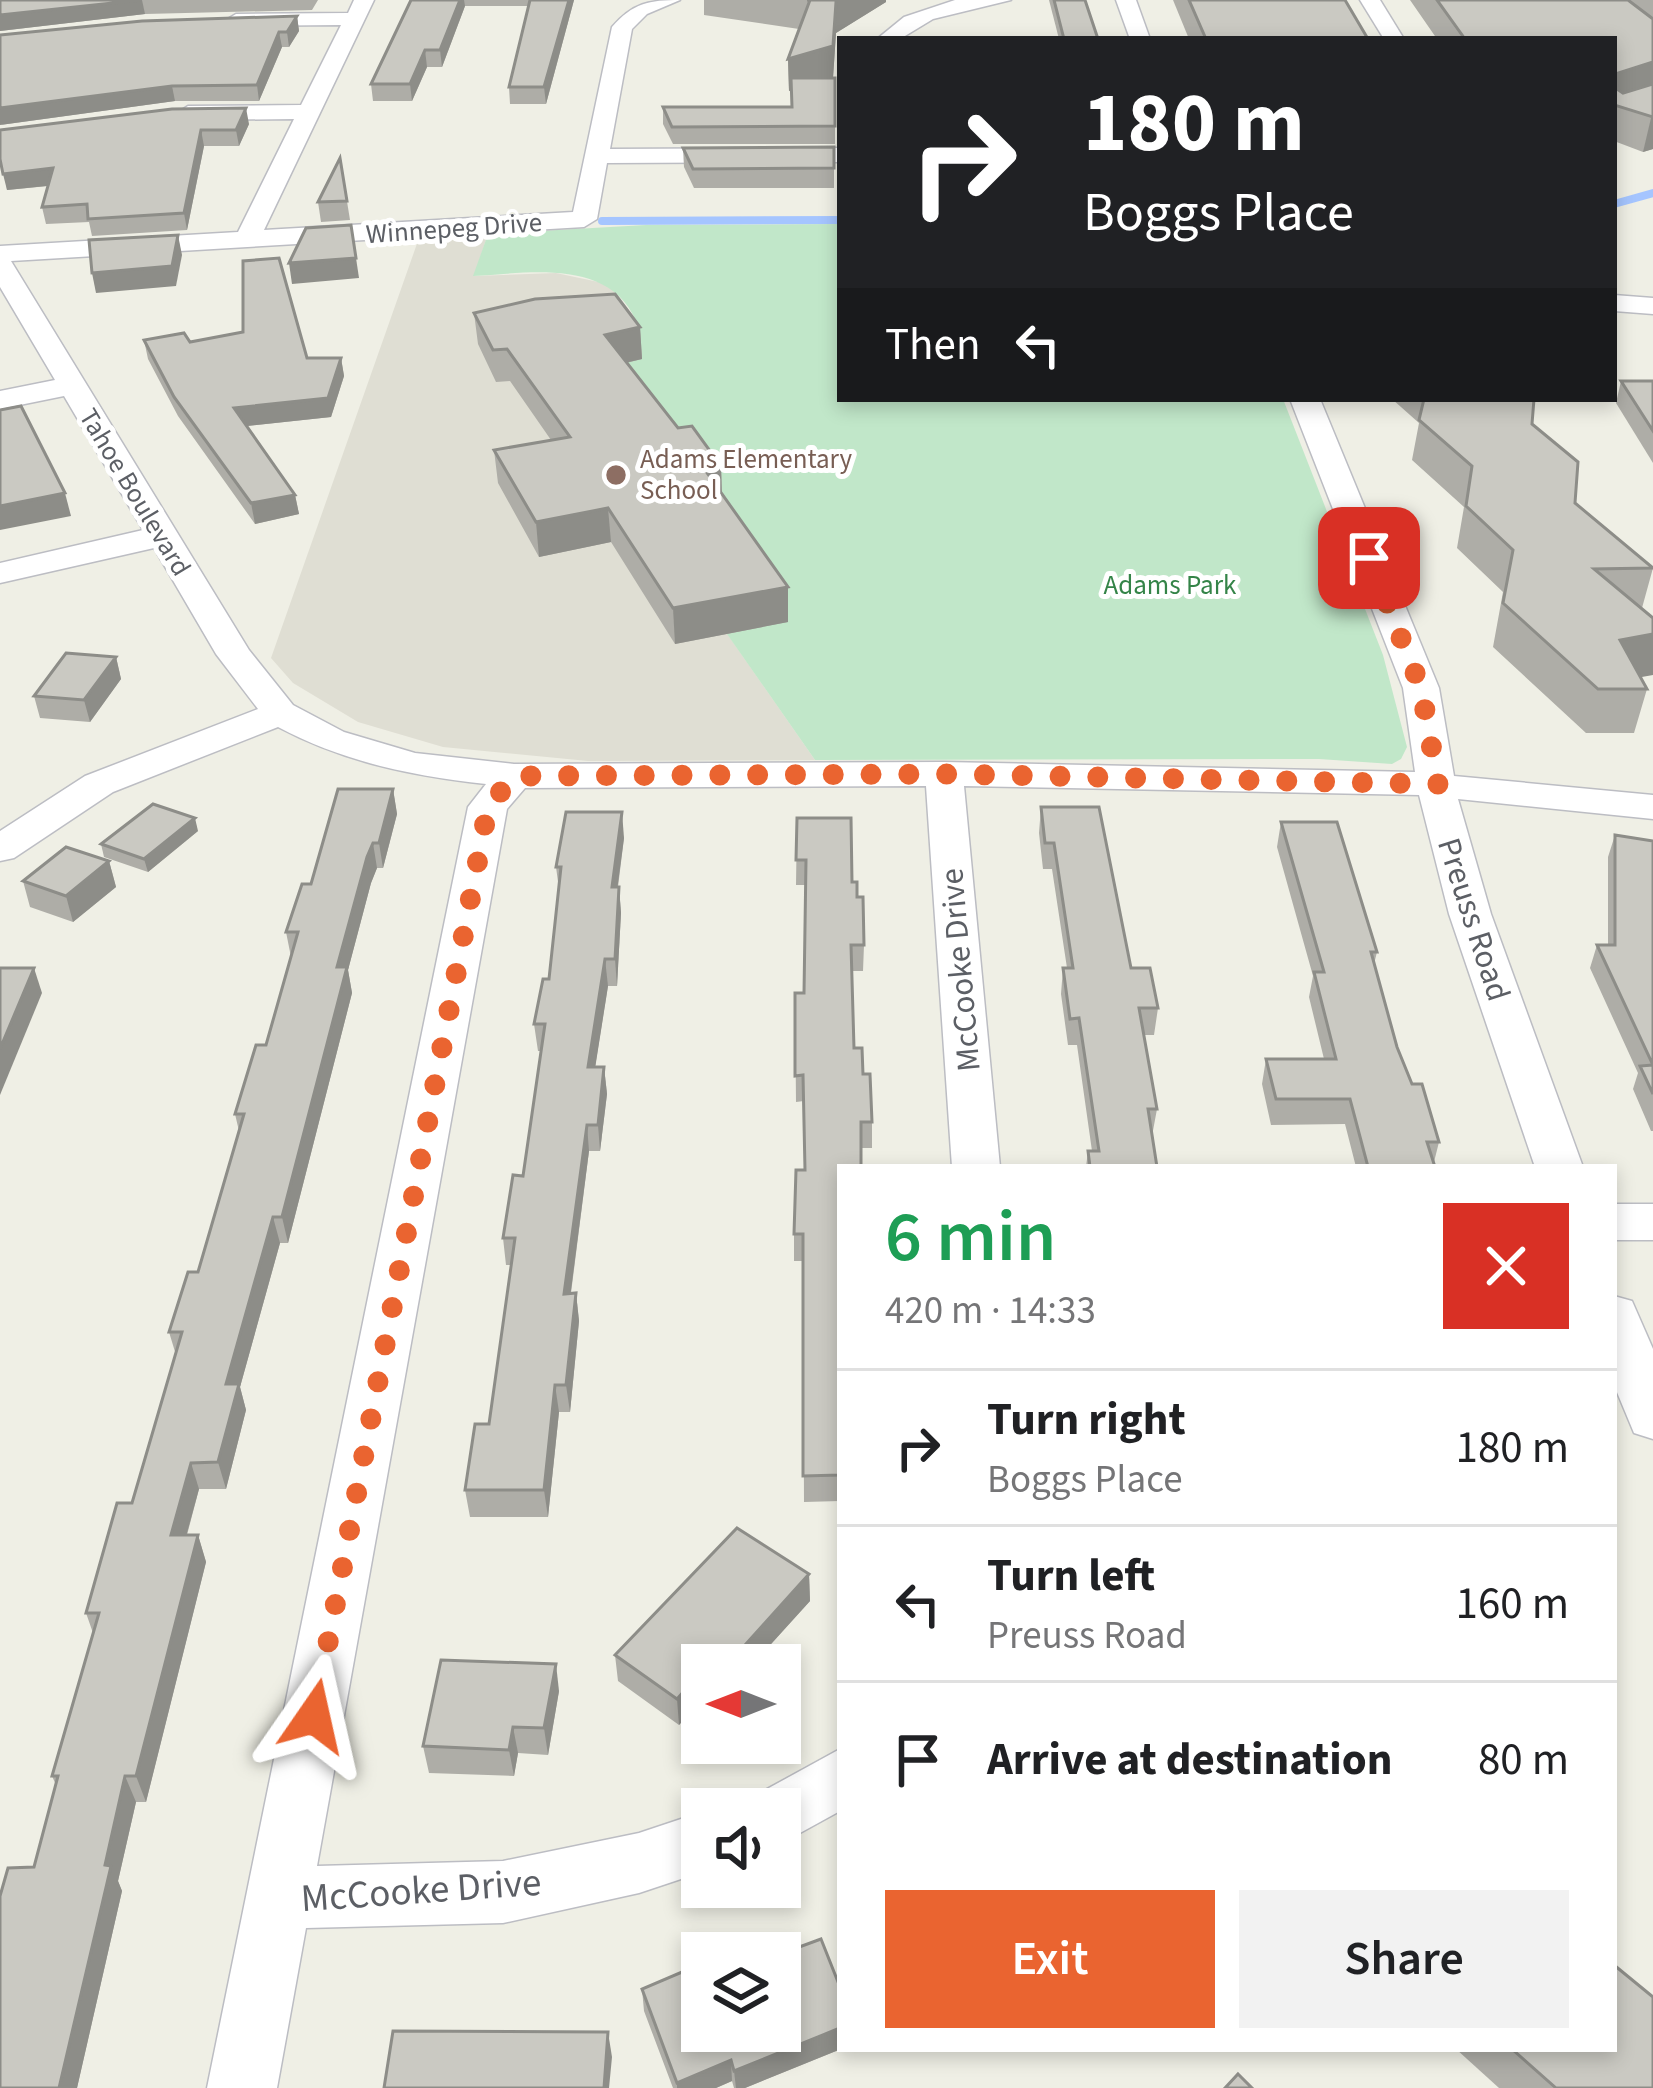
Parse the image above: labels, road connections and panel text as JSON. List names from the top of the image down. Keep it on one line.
{"streets":{"street":["Winnepeg Drive","Tahoe Boulevard","Preuss Road","McCooke Drive"]},"parks":["Adams Park"],"places":["Adams Elementary School"],"north":"left","page":{"turn":["180 m","Boggs Place"],"then":"Then","heading":["6 min","420 m · 14:33"],"list":[{"name":"Turn right","note":"Boggs Place","value":"180 m"},{"name":"Turn left","note":"Preuss Road","value":"160 m"},{"name":"Arrive at destination","value":"80 m"}],"buttons":["Exit","Share"]}}
